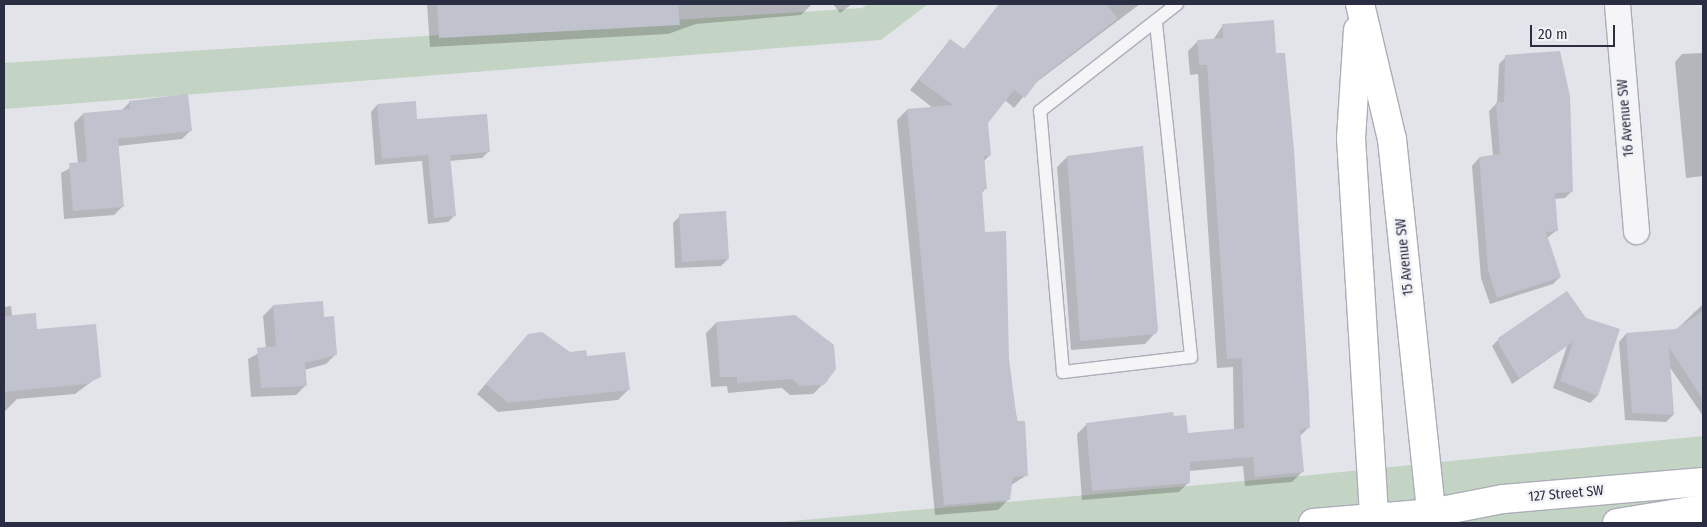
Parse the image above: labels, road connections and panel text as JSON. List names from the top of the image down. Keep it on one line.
{"streets":{"street":["16 Avenue SW","15 Avenue SW","127 Street SW"]},"crossings":[["15 Avenue SW","127 Street SW"]],"scale_bar":"20 m"}
